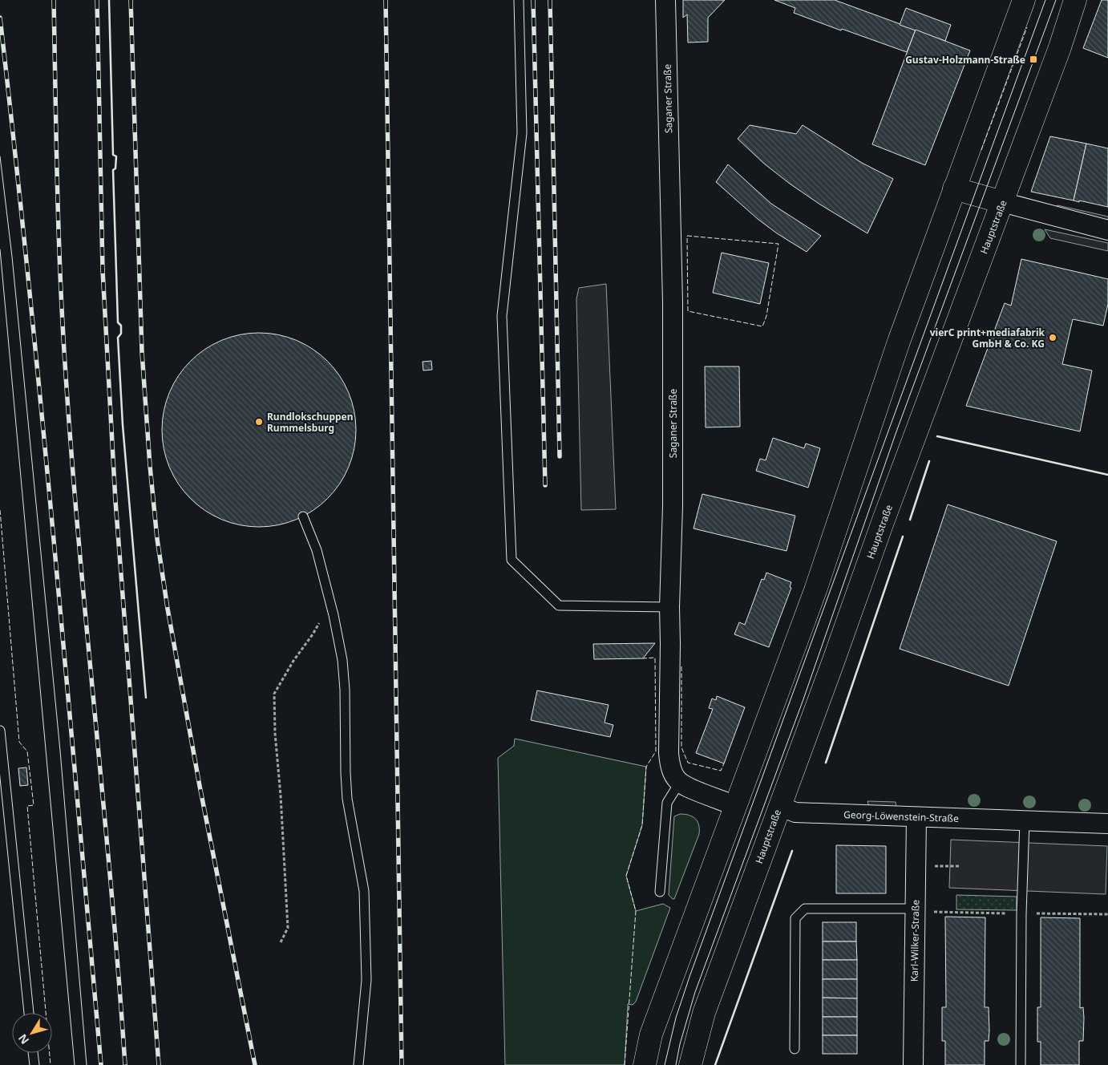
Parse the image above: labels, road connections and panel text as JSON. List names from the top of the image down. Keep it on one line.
{"streets":{"main road":["Hauptstraße"],"street":["Saganer Straße","Georg-Löwenstein-Straße","Karl-Wilker-Straße"]},"crossings":[["Hauptstraße","Georg-Löwenstein-Straße"],["Georg-Löwenstein-Straße","Karl-Wilker-Straße"]],"places":{"transit":["Gustav-Holzmann-Straße"],"other":["vierC print+mediafabrik GmbH & Co. KG","Rundlokschuppen Rummelsburg"]},"north":"bottom left"}
